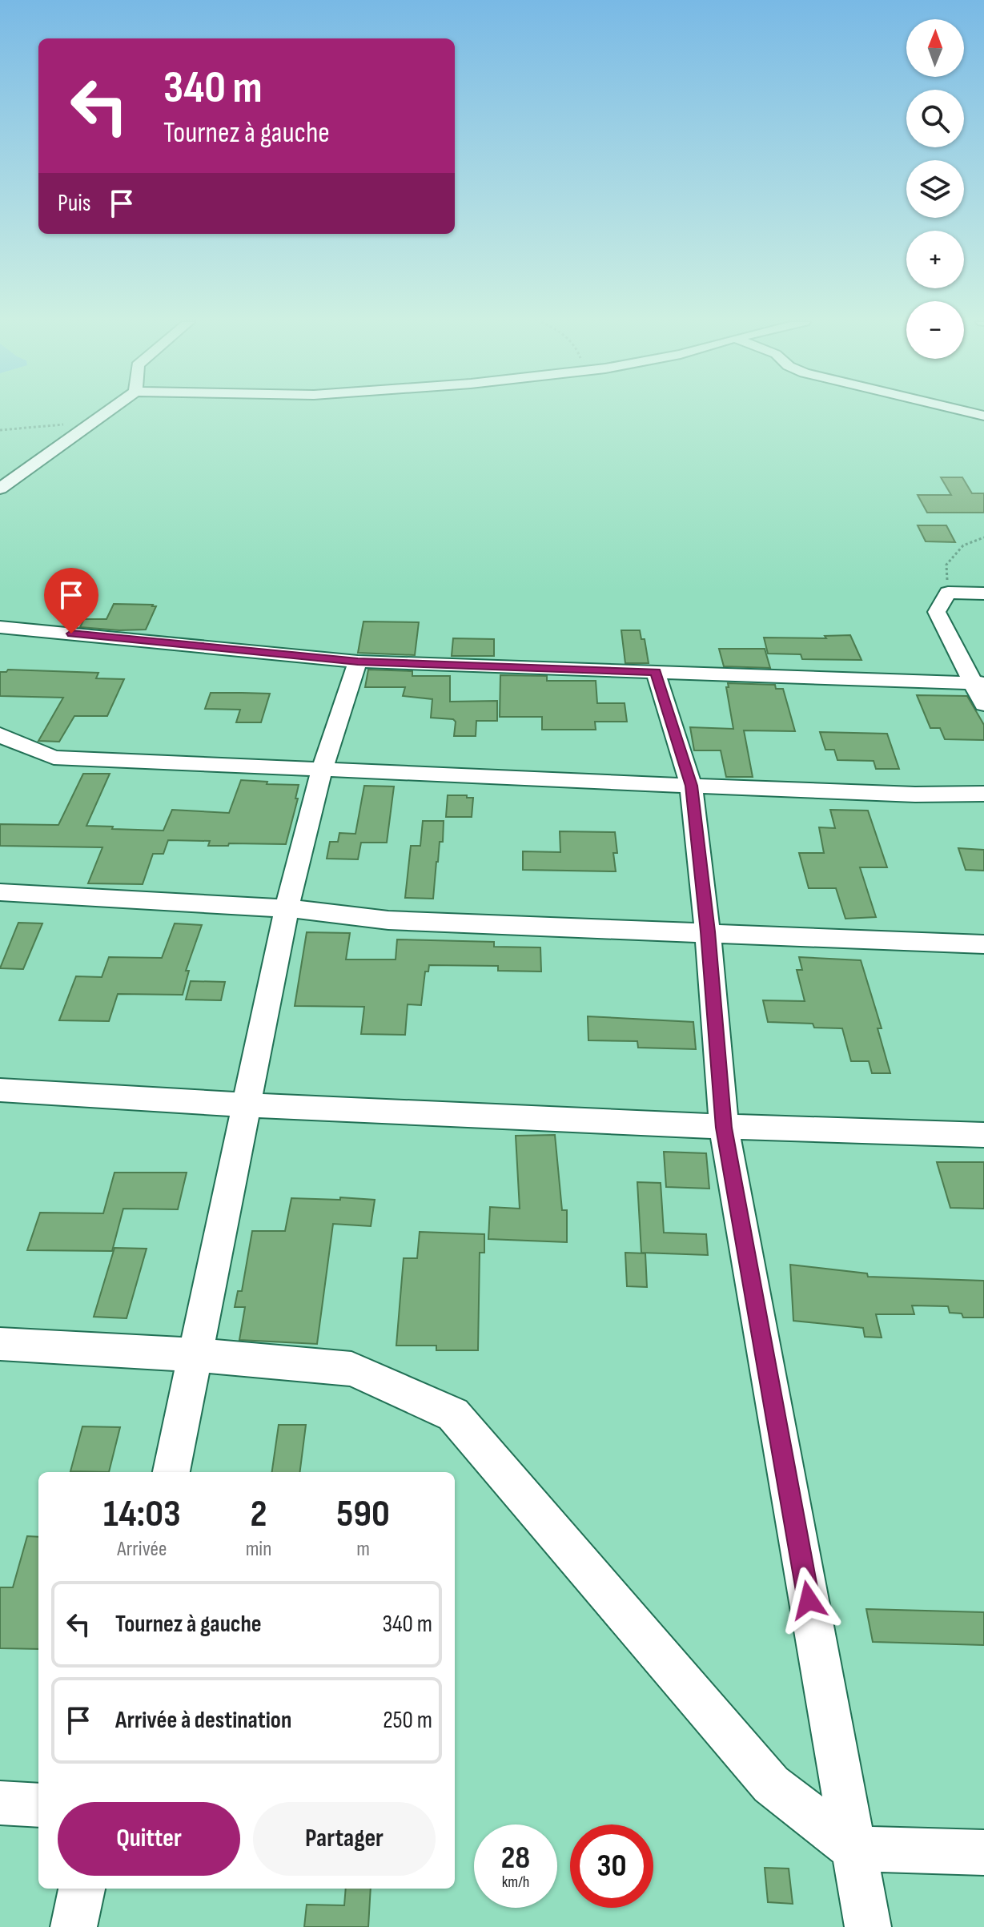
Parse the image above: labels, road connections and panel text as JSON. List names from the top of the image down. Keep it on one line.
{"north":"top","page":{"map_buttons":["+","−"],"turn":["340 m","Tournez à gauche"],"then":"Puis","eta":["14:03","Arrivée","2","min","590","m"],"list":[{"name":"Tournez à gauche","value":"340 m"},{"name":"Arrivée à destination","value":"250 m"}],"buttons":["Quitter","Partager"],"speed":"28 km/h","limit":"30"}}
